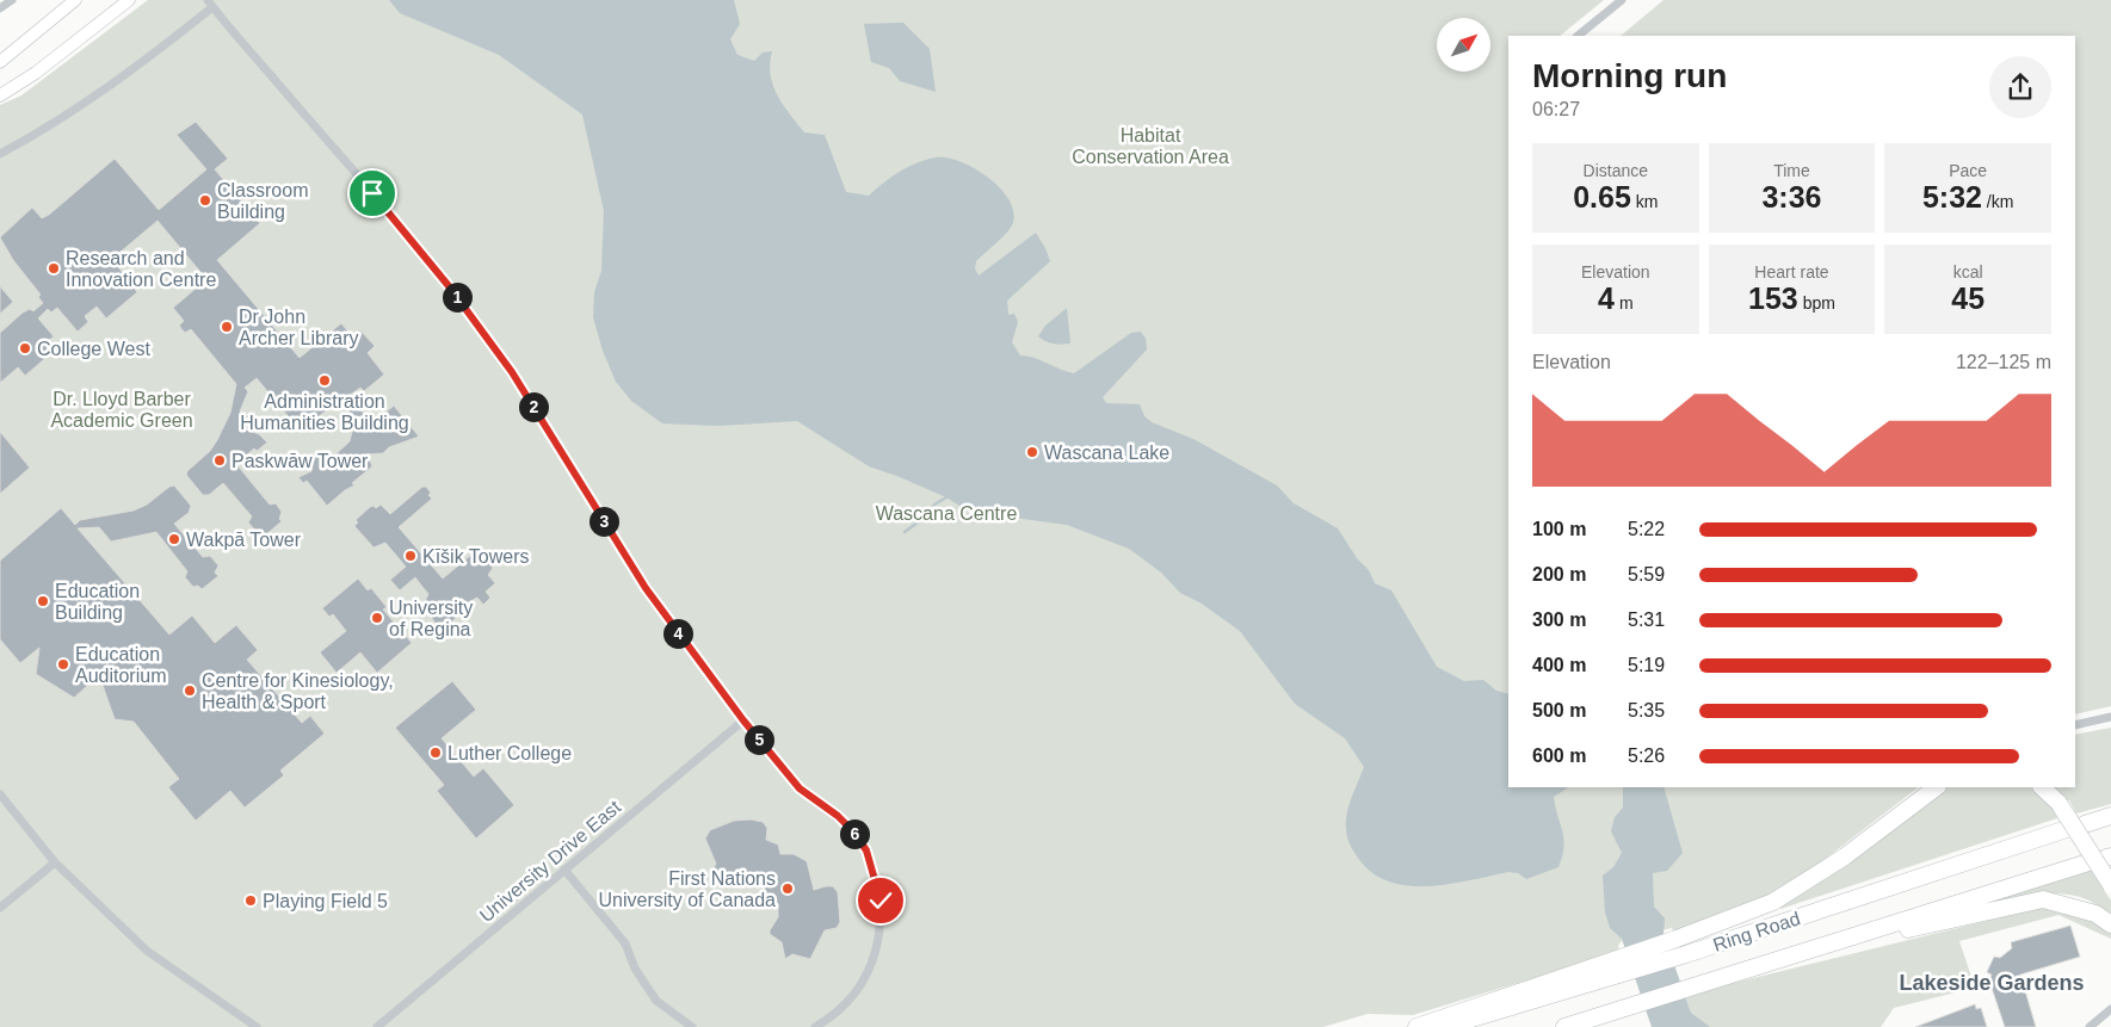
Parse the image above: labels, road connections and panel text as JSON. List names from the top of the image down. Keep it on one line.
{"streets":{"highway":["Ring Road"],"street":["University Drive East"]},"districts":["Lakeside Gardens"],"parks":["Habitat Conservation Area","Dr. Lloyd Barber Academic Green","Wascana Centre"],"places":["Classroom Building","Research and Innovation Centre","Dr John Archer Library","College West","Administration Humanities Building","Wascana Lake","Paskwāw Tower","Wakpā Tower","Kīšik Towers","Education Building","University of Regina","Education Auditorium","Centre for Kinesiology, Health & Sport","Luther College","First Nations University of Canada","Playing Field 5"],"north":"top right","page":{"heading":["Morning run","06:27"],"stats":[["Distance","0.65 km"],["Time","3:36"],["Pace","5:32 /km"],["Elevation","4 m"],["Heart rate","153 bpm"],["kcal","45"]],"pins":["1","2","3","4","5","6"],"chart":["Elevation","122–125 m"],"list":[{"name":"100 m","note":"5:22"},{"name":"200 m","note":"5:59"},{"name":"300 m","note":"5:31"},{"name":"400 m","note":"5:19"},{"name":"500 m","note":"5:35"},{"name":"600 m","note":"5:26"}]}}
